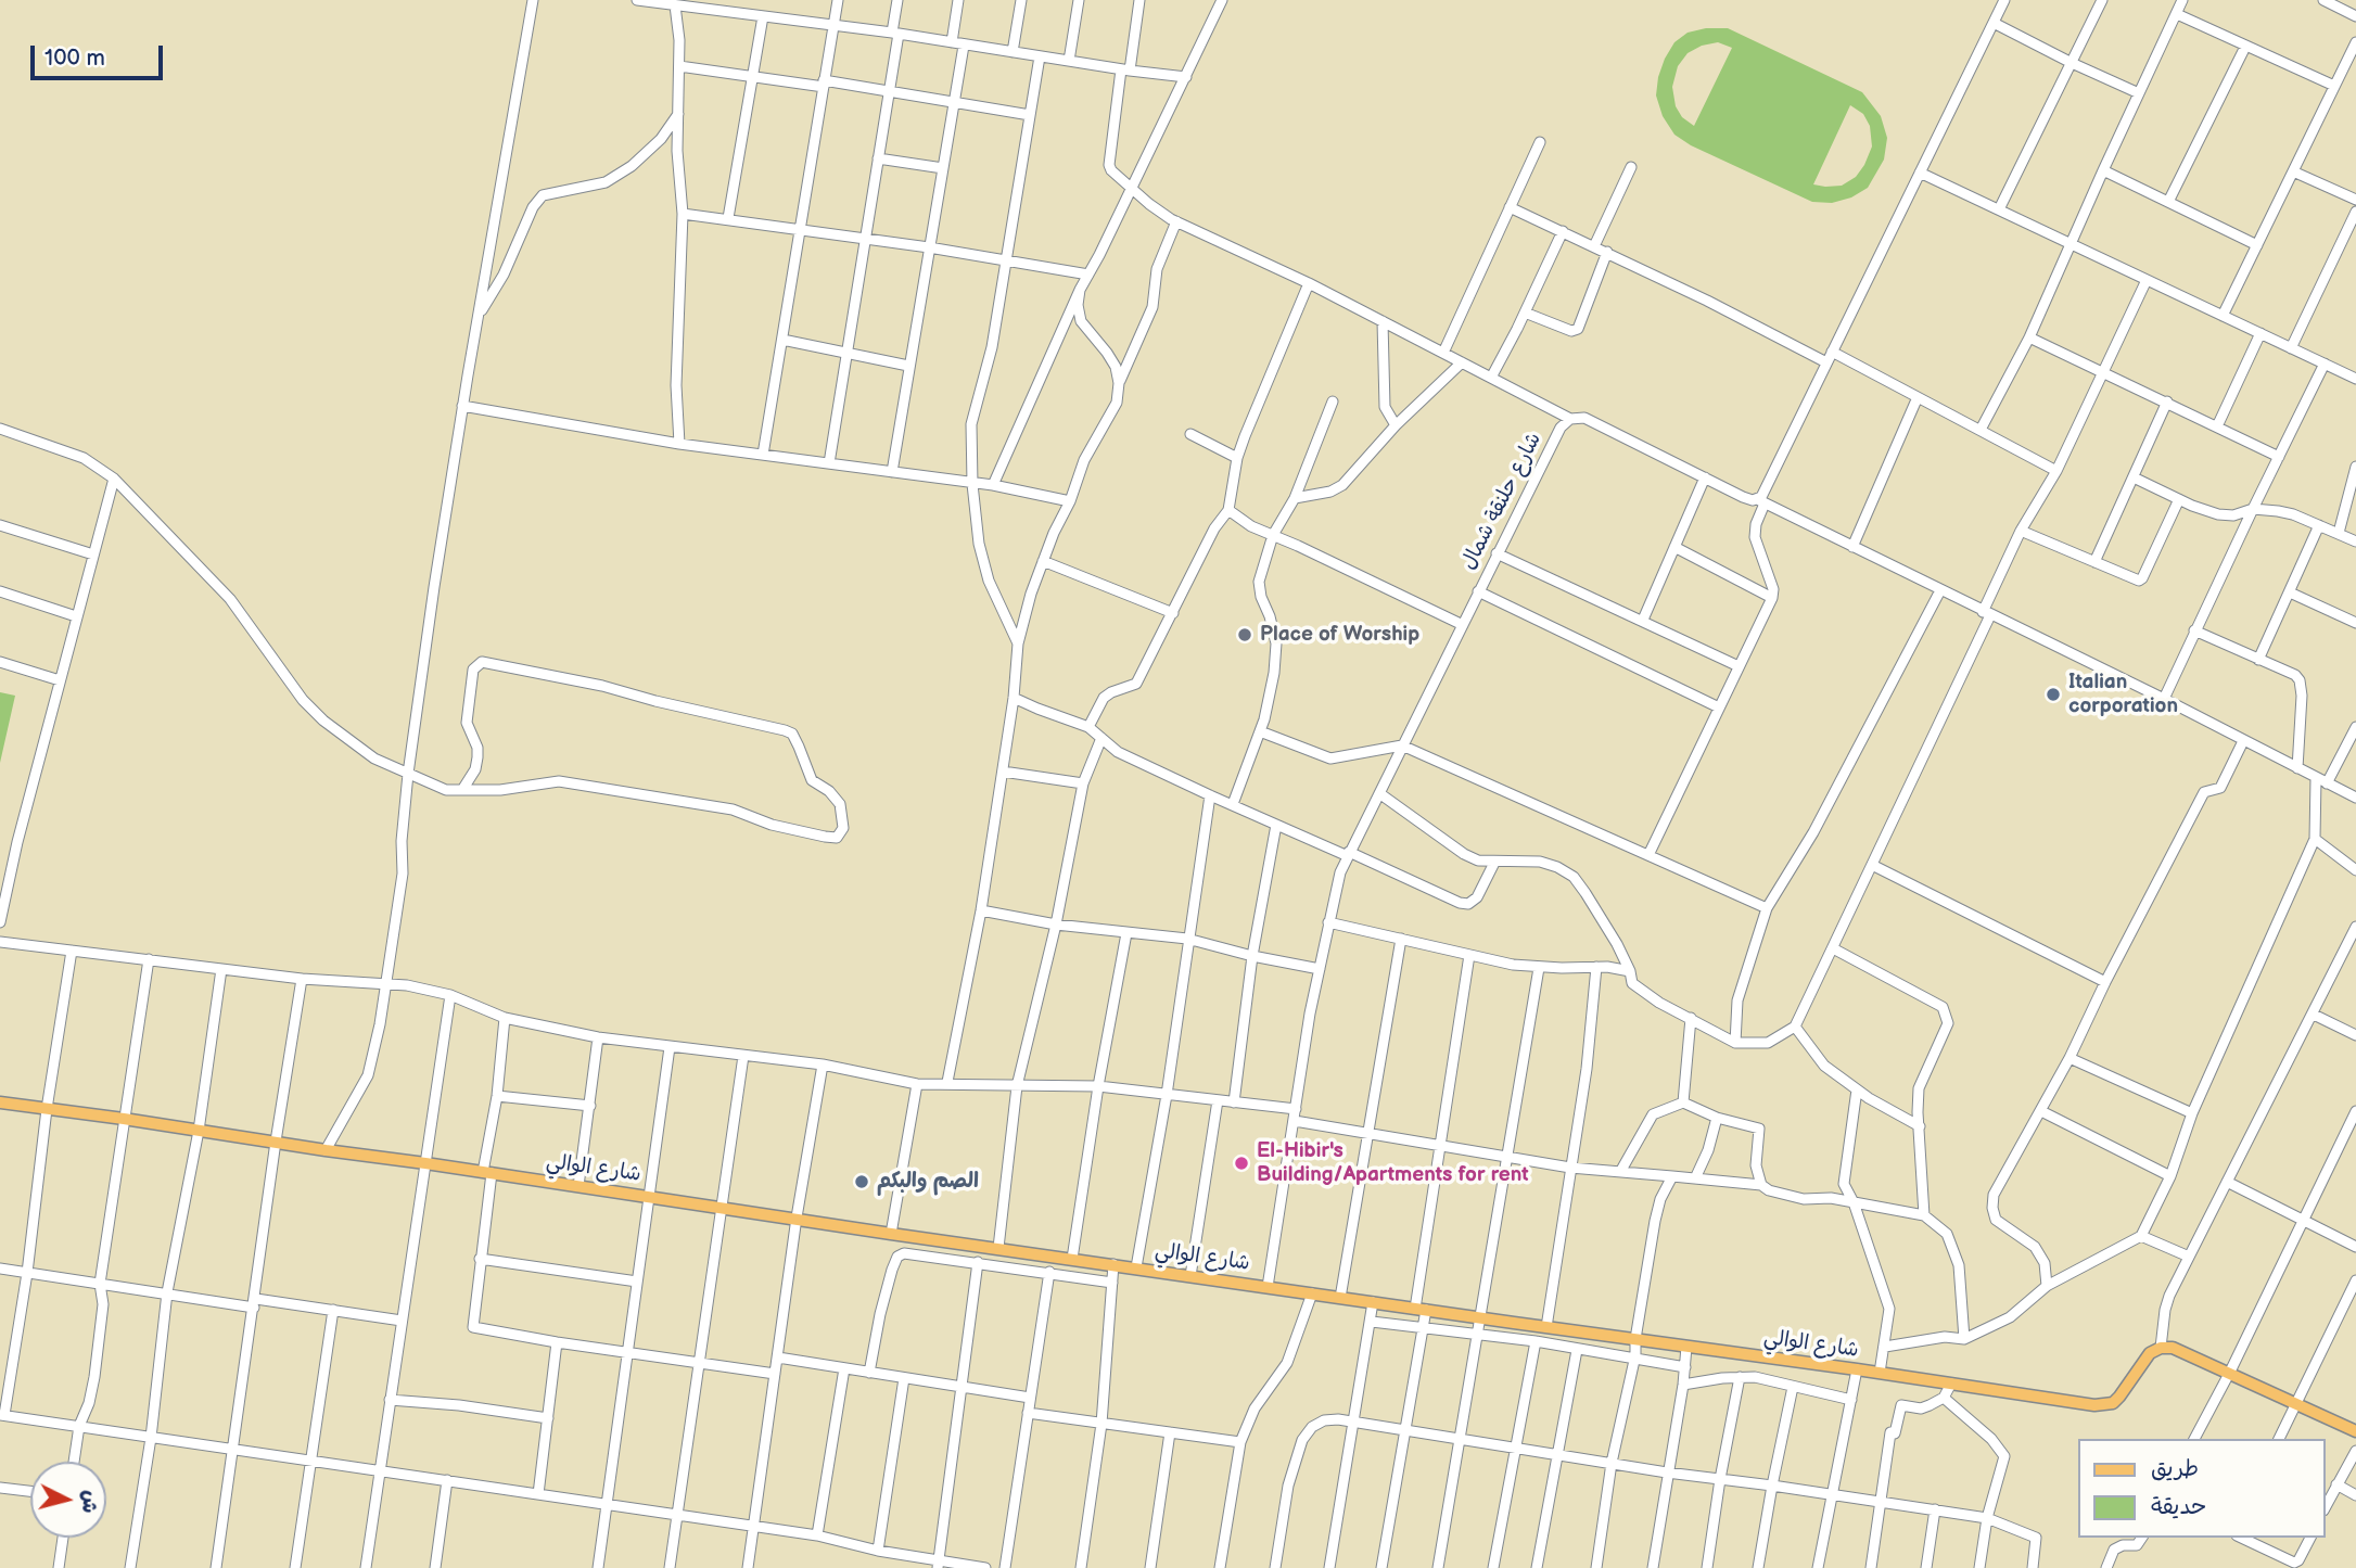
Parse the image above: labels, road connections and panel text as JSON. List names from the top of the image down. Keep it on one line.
{"streets":{"main road":["شارع الوالي"],"street":["شارع حلنقة شمال"]},"crossings":[["شارع حلنقة شمال","شارع الوالي"]],"places":["Place of Worship","Italian corporation","El-Hibir's Building/Apartments for rent","الصم والبكم"],"legend":["طريق","حديقة"],"scale_bar":"100 m","north":"right"}
